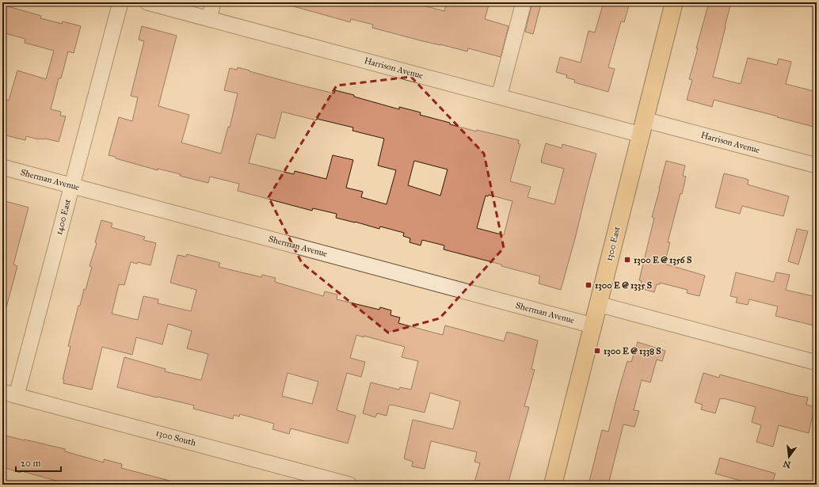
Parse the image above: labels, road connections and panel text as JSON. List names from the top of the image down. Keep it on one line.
{"streets":{"main road":["1300 East"],"street":["Harrison Avenue","Sherman Avenue","1400 East","1300 South"]},"crossings":[["Harrison Avenue","1300 East"],["Sherman Avenue","1400 East"],["Sherman Avenue","1300 East"],["1400 East","1300 South"]],"places":{"transit":["1300 E @ 1356 S","1300 E @ 1335 S","1300 E @ 1338 S"]},"scale_bar":"20 m","north":"bottom"}
